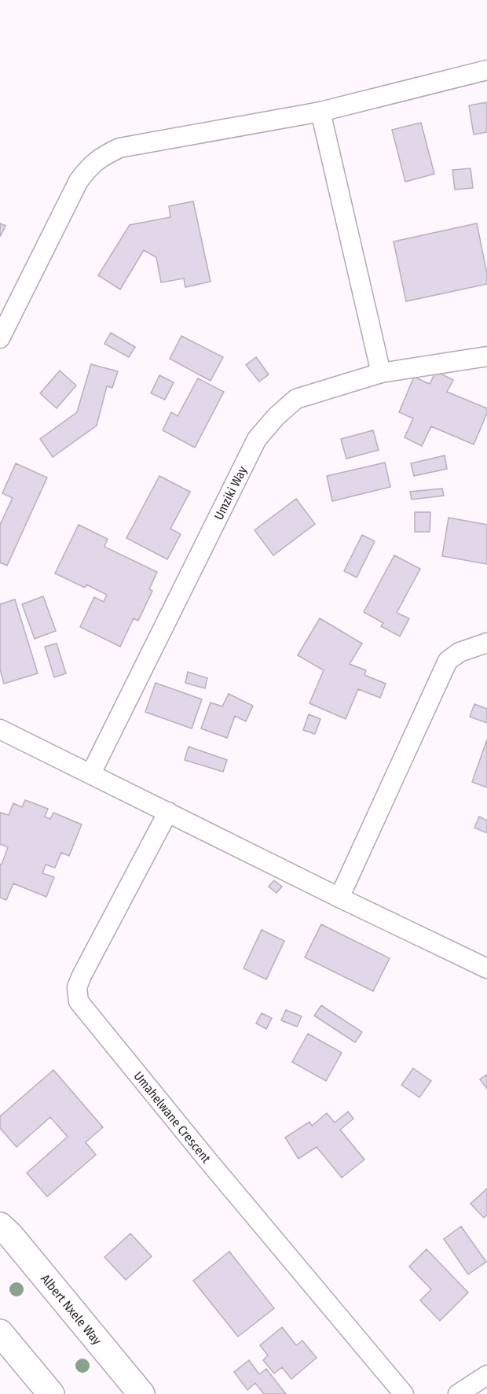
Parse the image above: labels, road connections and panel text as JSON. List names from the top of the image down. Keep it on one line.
{"streets":{"main road":["Albert Nxele Way"],"street":["Umziki Way","Umahelwane Crescent"]}}
